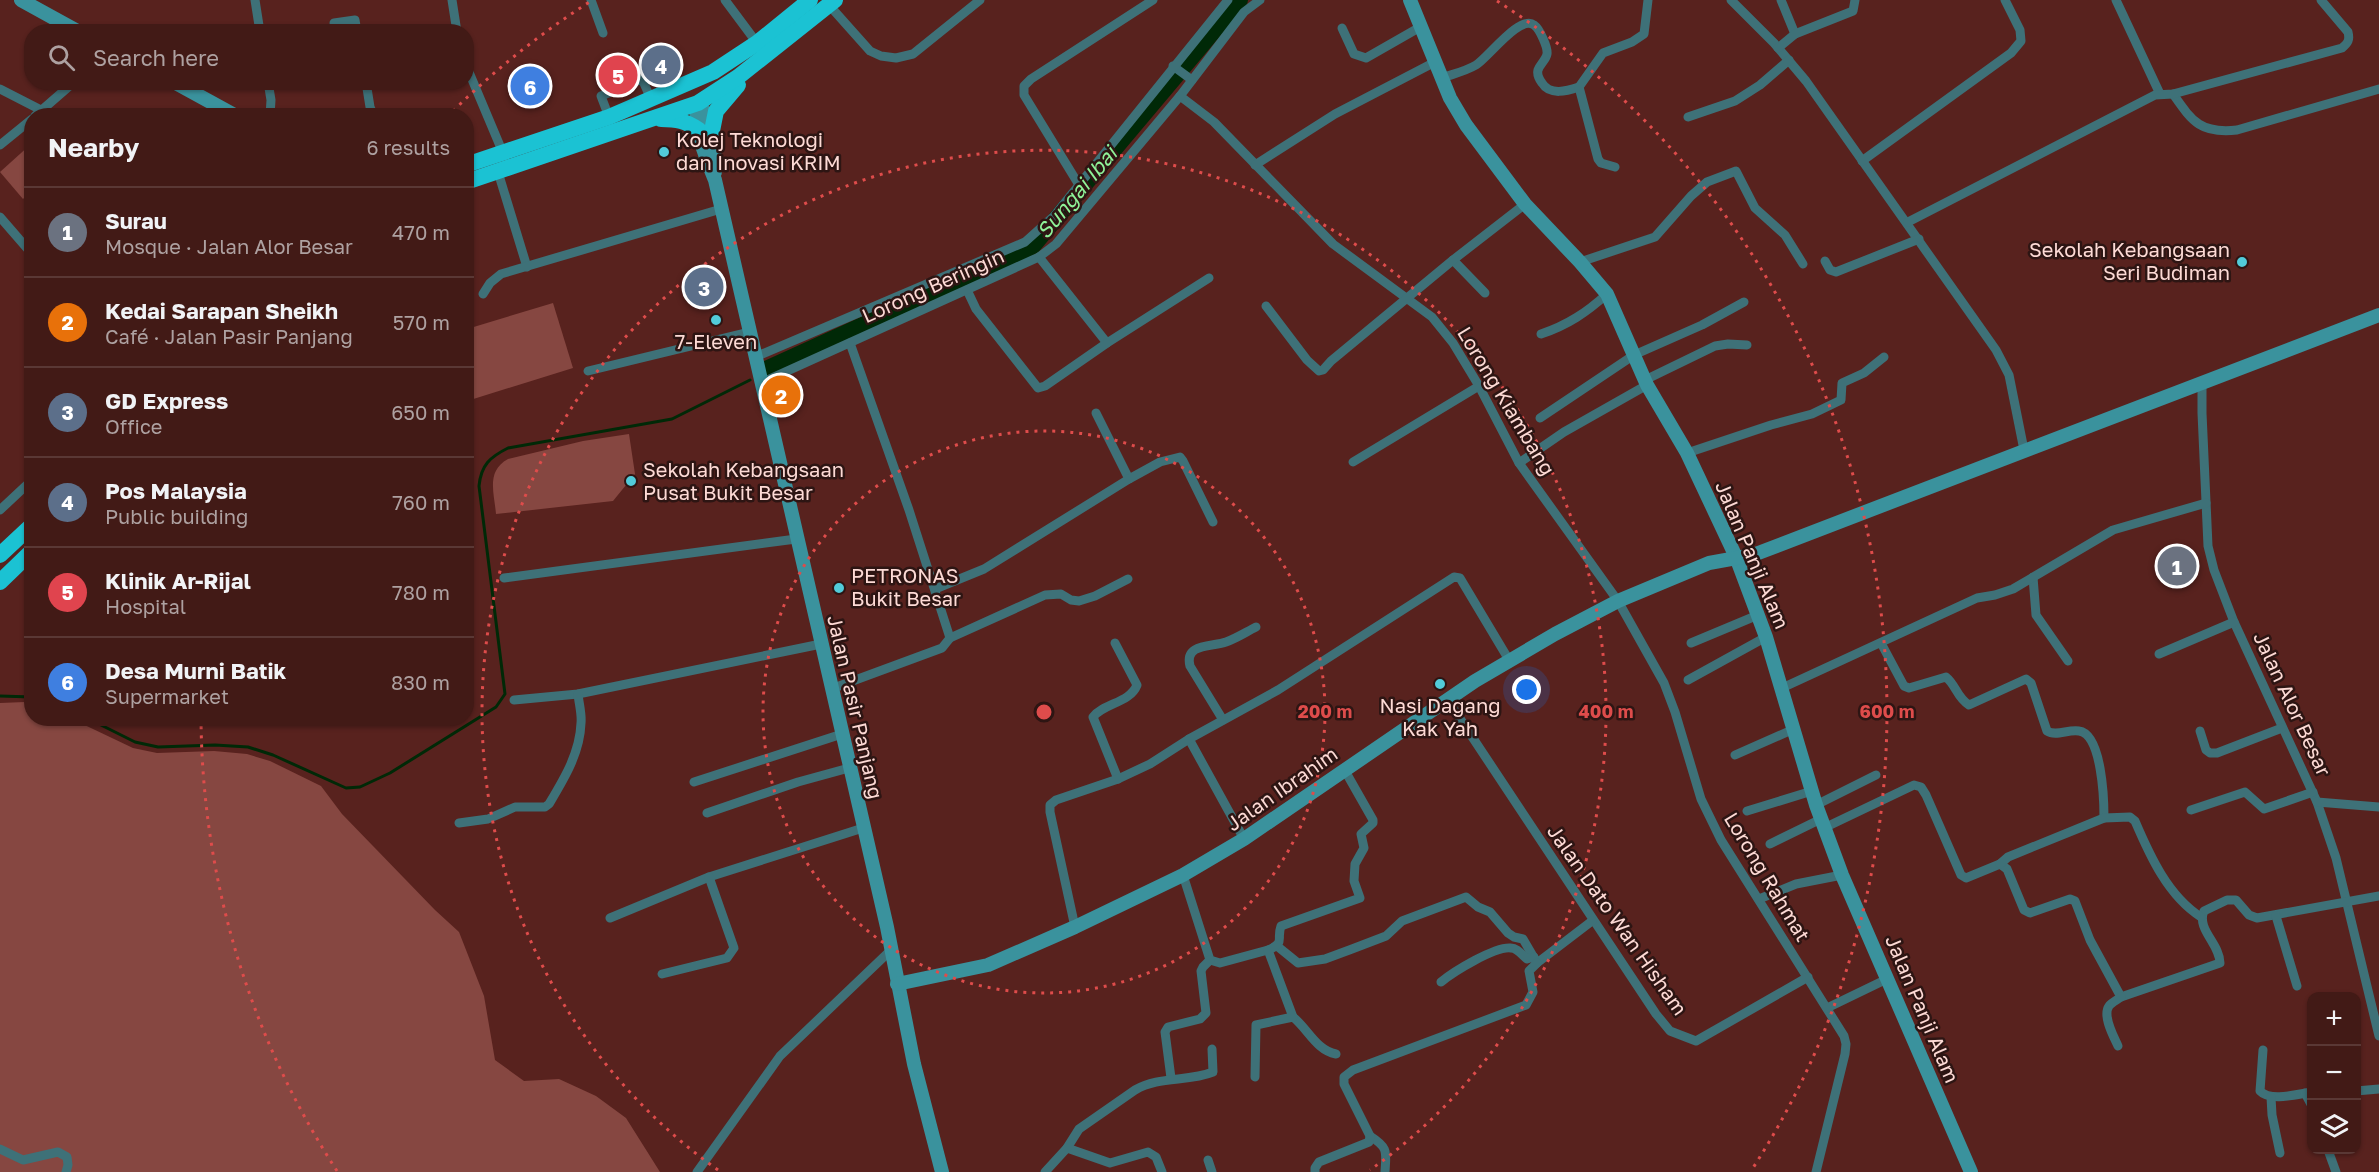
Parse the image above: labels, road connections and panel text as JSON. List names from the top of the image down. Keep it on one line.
{"streets":{"main road":["Jalan Panji Alam","Jalan Pasir Panjang","Jalan Ibrahim"],"street":["Lorong Beringin","Lorong Kiambang","Jalan Alor Besar","Lorong Rahmat","Jalan Dato Wan Hisham"]},"crossings":[["Lorong Beringin","Lorong Kiambang"],["Lorong Beringin","Jalan Pasir Panjang"],["Lorong Kiambang","Jalan Ibrahim"],["Lorong Kiambang","Lorong Rahmat"],["Jalan Panji Alam","Jalan Ibrahim"],["Jalan Alor Besar","Jalan Ibrahim"],["Jalan Pasir Panjang","Jalan Ibrahim"],["Jalan Ibrahim","Lorong Rahmat"],["Jalan Ibrahim","Jalan Dato Wan Hisham"],["Lorong Rahmat","Jalan Dato Wan Hisham"]],"water":["Sungai Ibai"],"places":["Kolej Teknologi dan Inovasi KRIM","Sekolah Kebangsaan Seri Budiman","7-Eleven","Sekolah Kebangsaan Pusat Bukit Besar","PETRONAS Bukit Besar","Nasi Dagang Kak Yah"],"page":{"search":"Search here","pins":["4","5","6","3","2","1"],"heading":["Nearby","6 results"],"list":[{"mark":"1","name":"Surau","note":"Mosque · Jalan Alor Besar","value":"470 m"},{"mark":"2","name":"Kedai Sarapan Sheikh","note":"Café · Jalan Pasir Panjang","value":"570 m"},{"mark":"3","name":"GD Express","note":"Office","value":"650 m"},{"mark":"4","name":"Pos Malaysia","note":"Public building","value":"760 m"},{"mark":"5","name":"Klinik Ar-Rijal","note":"Hospital","value":"780 m"},{"mark":"6","name":"Desa Murni Batik","note":"Supermarket","value":"830 m"}],"map_buttons":["+","−"]},"rings":["200 m","400 m","600 m"]}
